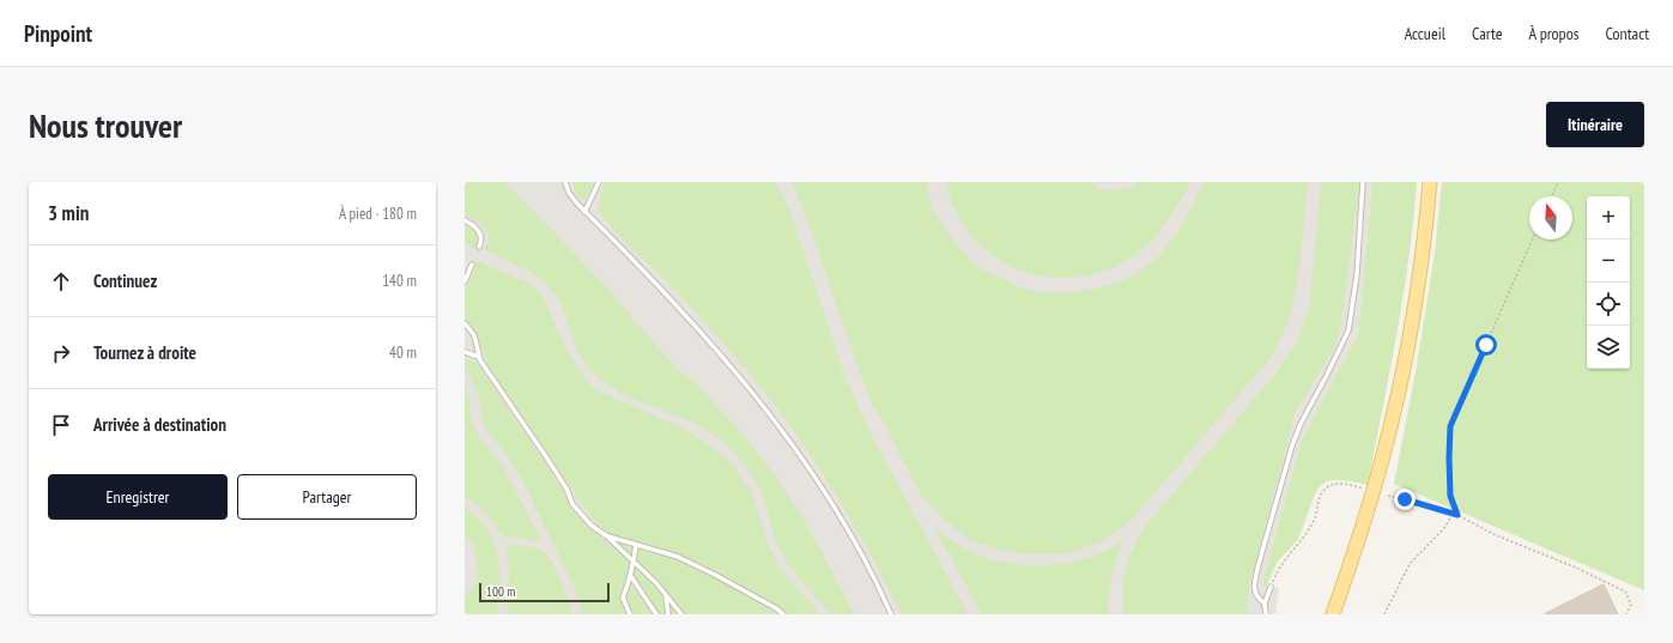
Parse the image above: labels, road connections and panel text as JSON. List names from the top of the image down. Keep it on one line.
{"scale_bar":"100 m","north":"top","page":{"header":"Pinpoint","nav":["Accueil","Carte","À propos","Contact"],"buttons":["Itinéraire",["Enregistrer","Partager"]],"title":"Nous trouver","heading":["3 min","À pied · 180 m"],"map_buttons":["+","−"],"list":[["Continuez","140 m"],["Tournez à droite","40 m"],"Arrivée à destination"],"scale":"100 m"}}
